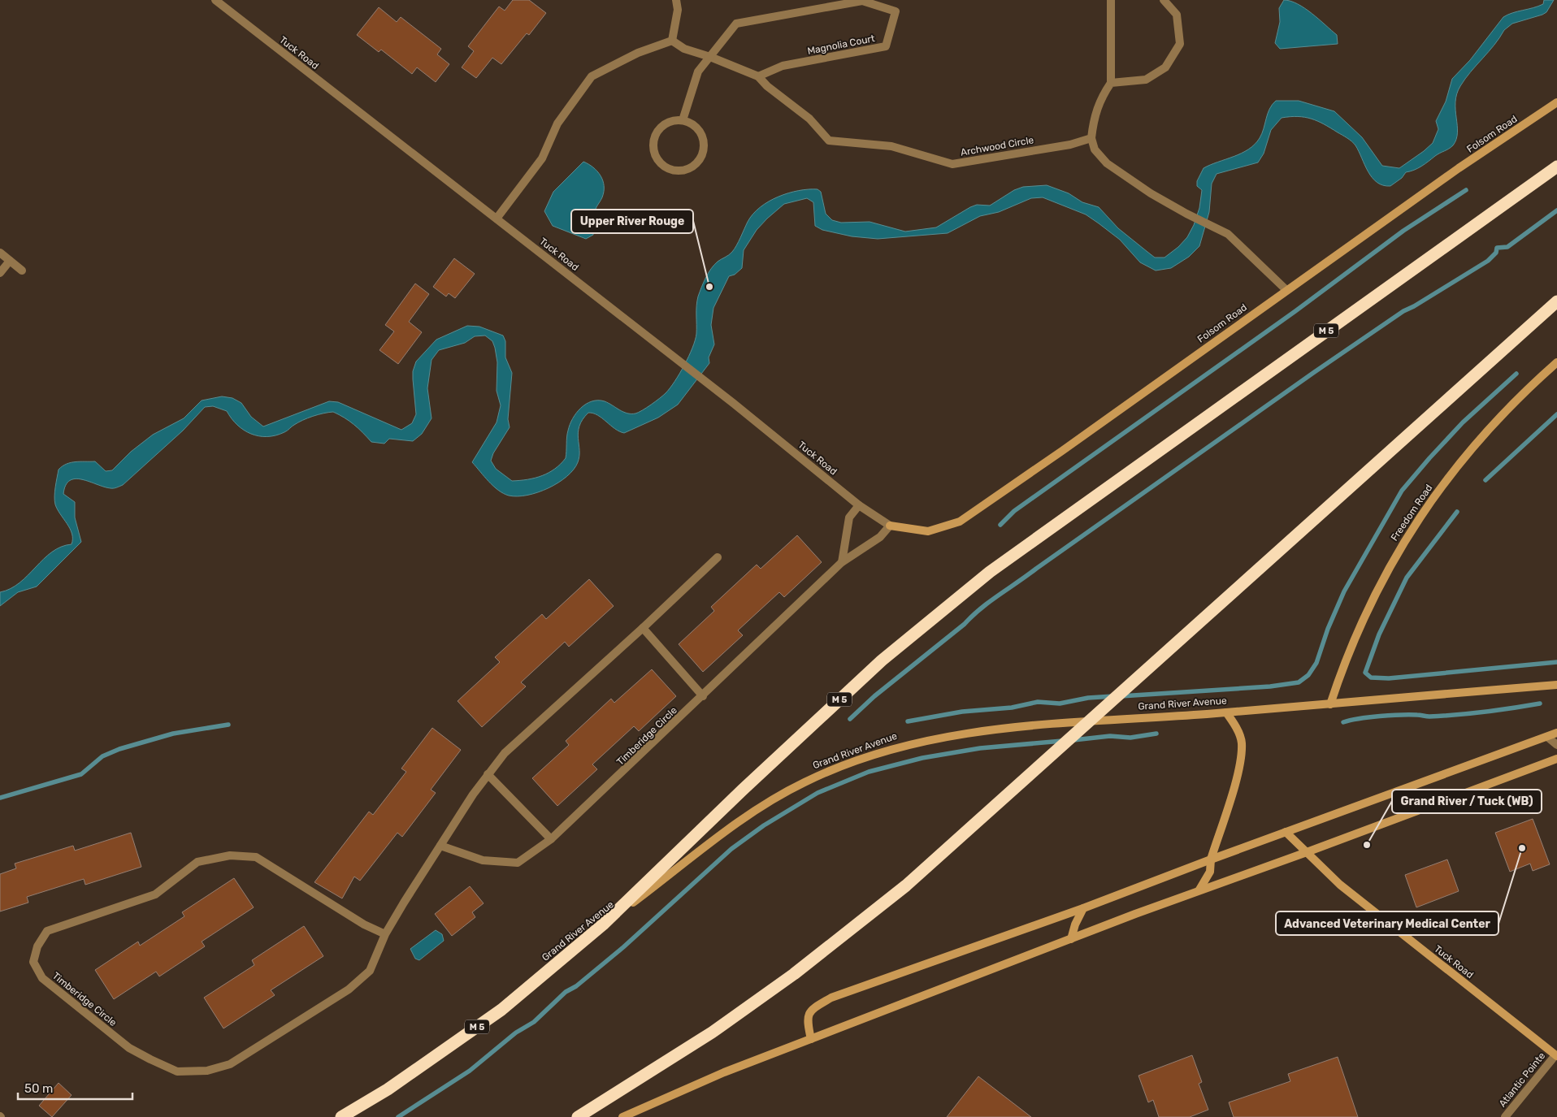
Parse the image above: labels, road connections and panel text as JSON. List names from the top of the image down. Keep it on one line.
{"streets":{"highway":["M 5","Grand River Avenue"],"main road":["Tuck Road","Folsom Road","Freedom Road"],"street":["Magnolia Court","Archwood Circle","Timberidge Circle","Atlantic Pointe"]},"crossings":[["Magnolia Court","Archwood Circle"],["Tuck Road","Folsom Road"],["Tuck Road","Timberidge Circle"],["Tuck Road","Atlantic Pointe"],["Folsom Road","Timberidge Circle"],["M 5","Grand River Avenue"],["Freedom Road","Grand River Avenue"]],"places":["Upper River Rouge","Grand River / Tuck (WB)","Advanced Veterinary Medical Center"],"scale_bar":"50 m"}
